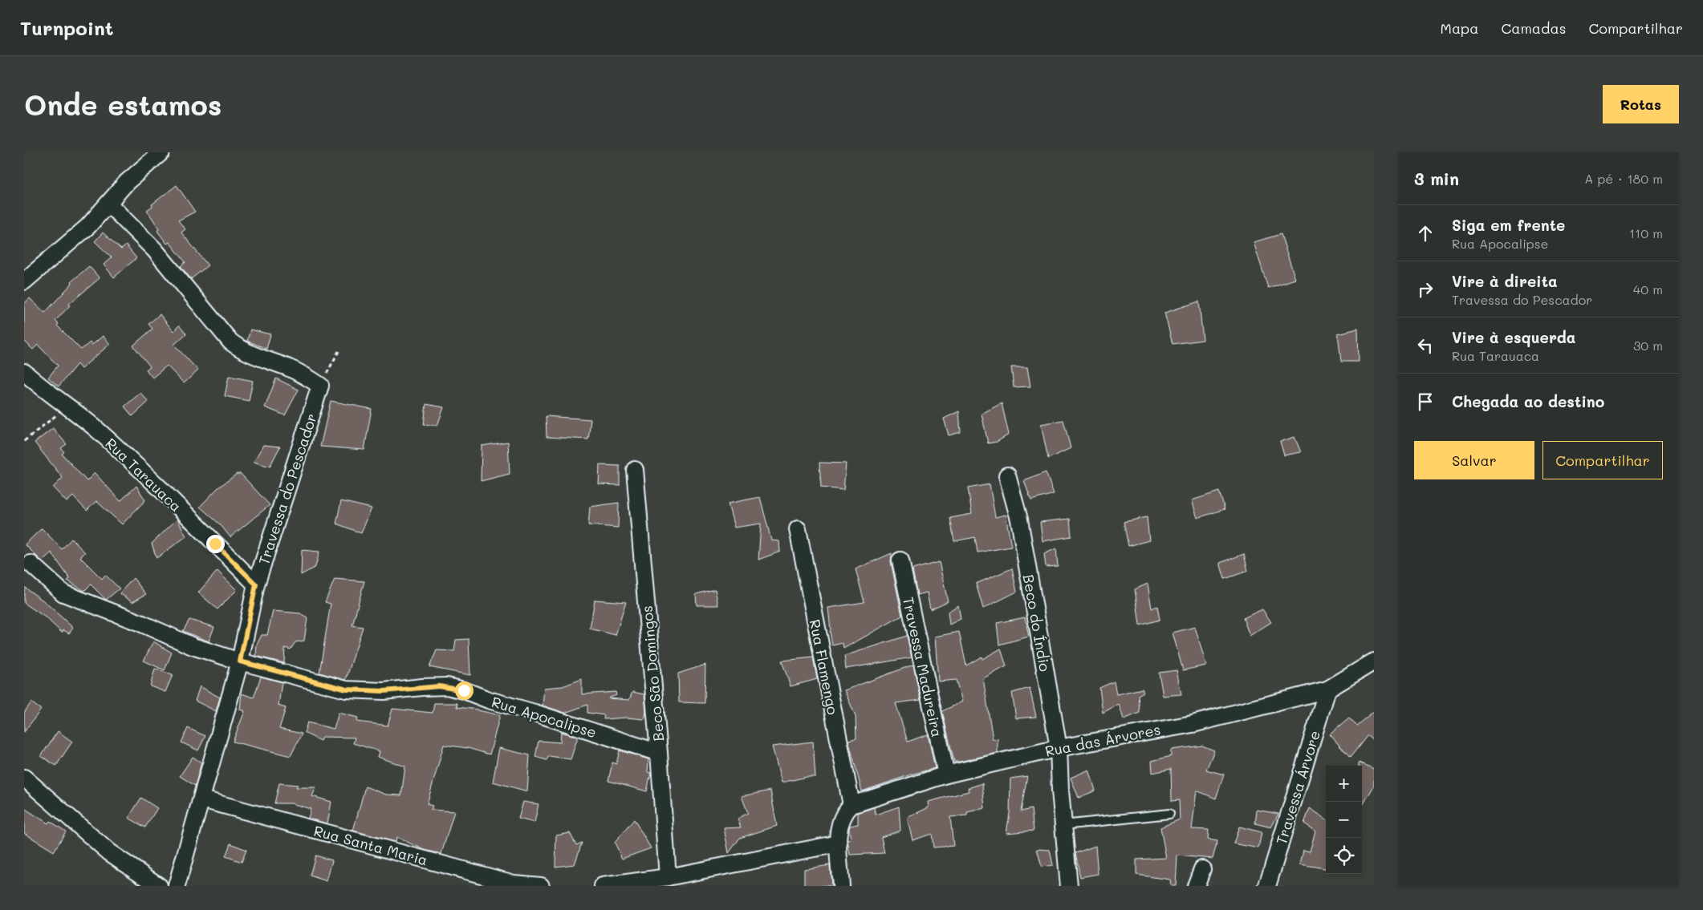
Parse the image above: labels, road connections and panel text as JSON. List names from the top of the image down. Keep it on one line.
{"streets":{"street":["Rua Tarauaca","Travessa do Pescador","Beco do Índio","Rua Flamengo","Travessa Madureira","Beco São Domingos","Rua Apocalipse","Rua das Árvores","Travessa Árvore","Rua Santa Maria"]},"crossings":[["Rua Tarauaca","Travessa do Pescador"],["Travessa do Pescador","Rua Apocalipse"],["Travessa do Pescador","Rua Santa Maria"],["Beco do Índio","Rua das Árvores"],["Rua Flamengo","Rua das Árvores"],["Travessa Madureira","Rua das Árvores"],["Beco São Domingos","Rua Apocalipse"],["Rua das Árvores","Travessa Árvore"]],"page":{"header":"Turnpoint","nav":["Mapa","Camadas","Compartilhar"],"buttons":["Rotas",["Salvar","Compartilhar"]],"title":"Onde estamos","heading":["3 min","A pé · 180 m"],"list":[["Siga em frente","Rua Apocalipse","110 m"],["Vire à direita","Travessa do Pescador","40 m"],["Vire à esquerda","Rua Tarauaca","30 m"],"Chegada ao destino"],"map_buttons":["+","−"]}}
